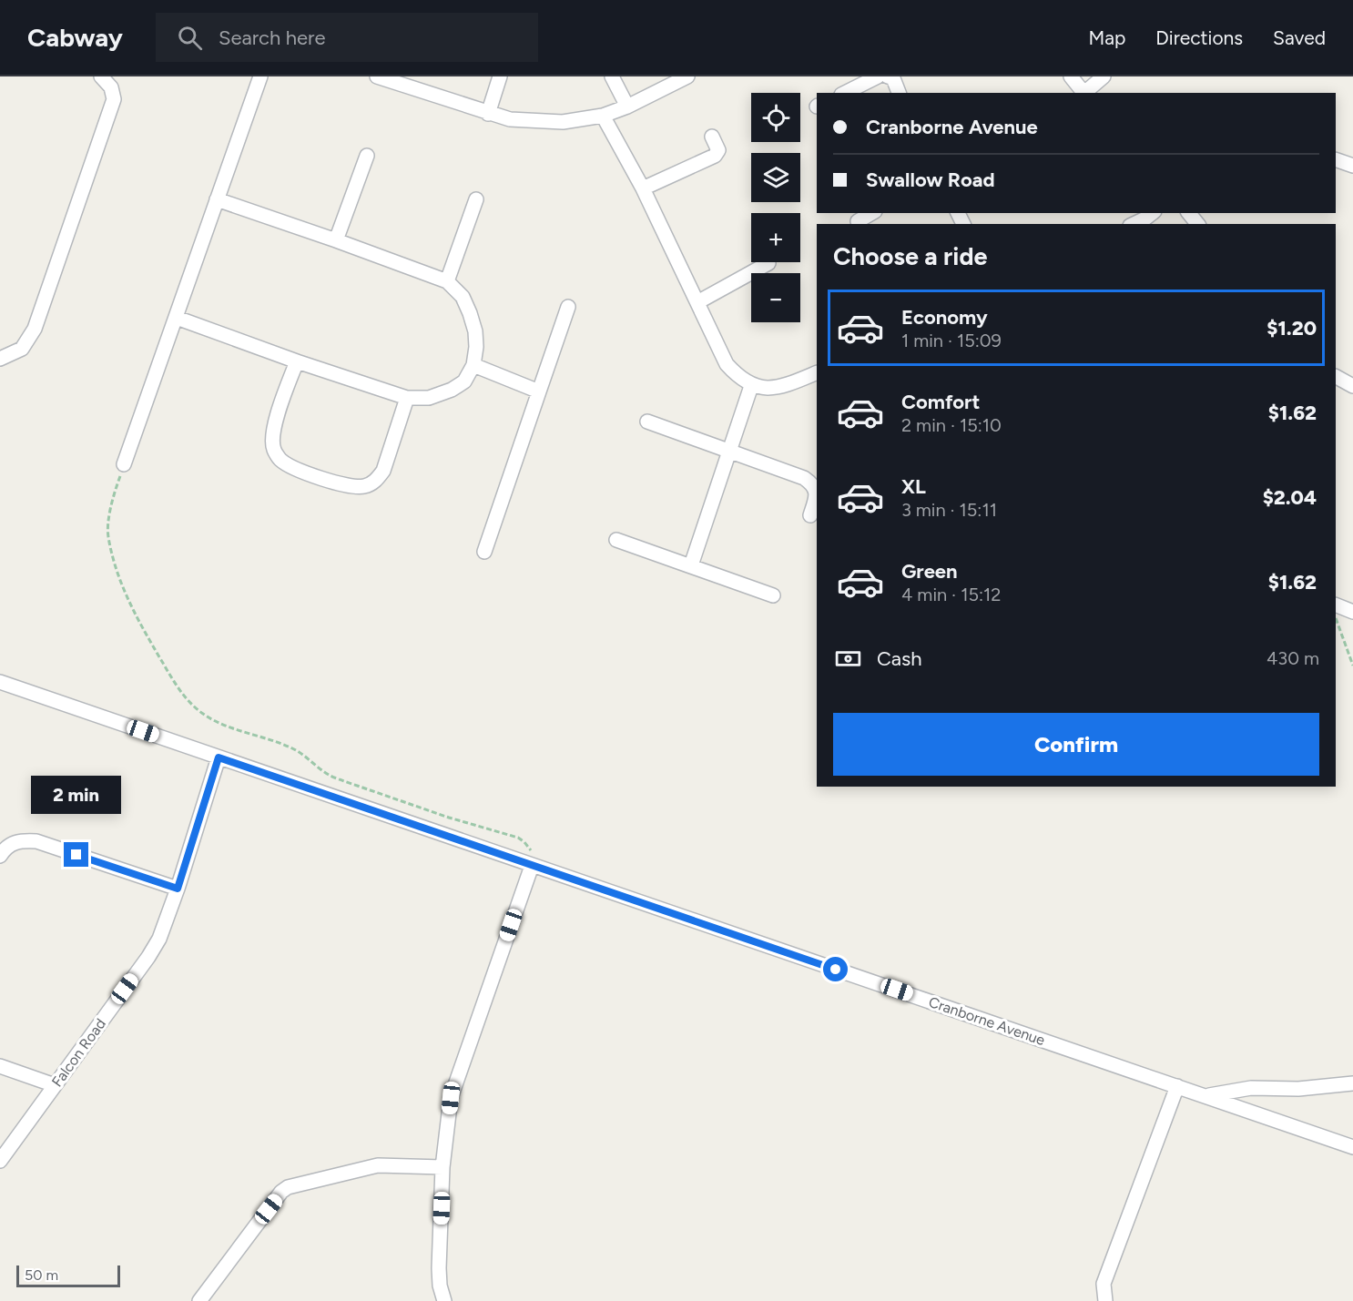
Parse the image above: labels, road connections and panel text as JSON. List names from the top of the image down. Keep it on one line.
{"streets":{"street":["Cranborne Avenue","Falcon Road"]},"crossings":[["Cranborne Avenue","Falcon Road"]],"scale_bar":"50 m","page":{"header":"Cabway","search":"Search here","nav":["Map","Directions","Saved"],"map_buttons":["+","−"],"banner":["Cranborne Avenue","Swallow Road"],"heading":"Choose a ride","list":[{"name":"Economy","note":"1 min · 15:09","value":"$1.20"},{"name":"Comfort","note":"2 min · 15:10","value":"$1.62"},{"name":"XL","note":"3 min · 15:11","value":"$2.04"},{"name":"Green","note":"4 min · 15:12","value":"$1.62"}],"pay":["Cash","430 m"],"buttons":"Confirm","bubble":"2 min","scale":"50 m"}}
